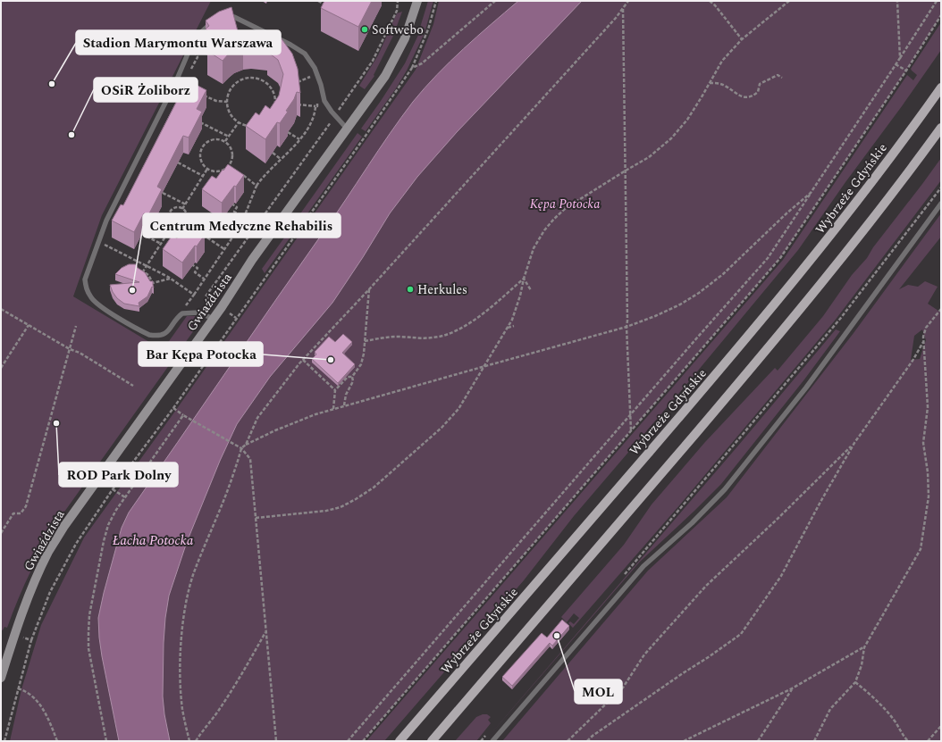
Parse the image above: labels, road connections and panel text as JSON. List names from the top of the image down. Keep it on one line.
{"streets":{"main road":["Wybrzeże Gdyńskie"],"street":["Gwiaździsta"]},"water":["Łacha Potocka"],"parks":["Kępa Potocka"],"places":["Softwebo","Stadion Marymontu Warszawa","OSiR Żoliborz","Herkules","Centrum Medyczne Rehabilis","Bar Kępa Potocka","ROD Park Dolny","MOL"]}
